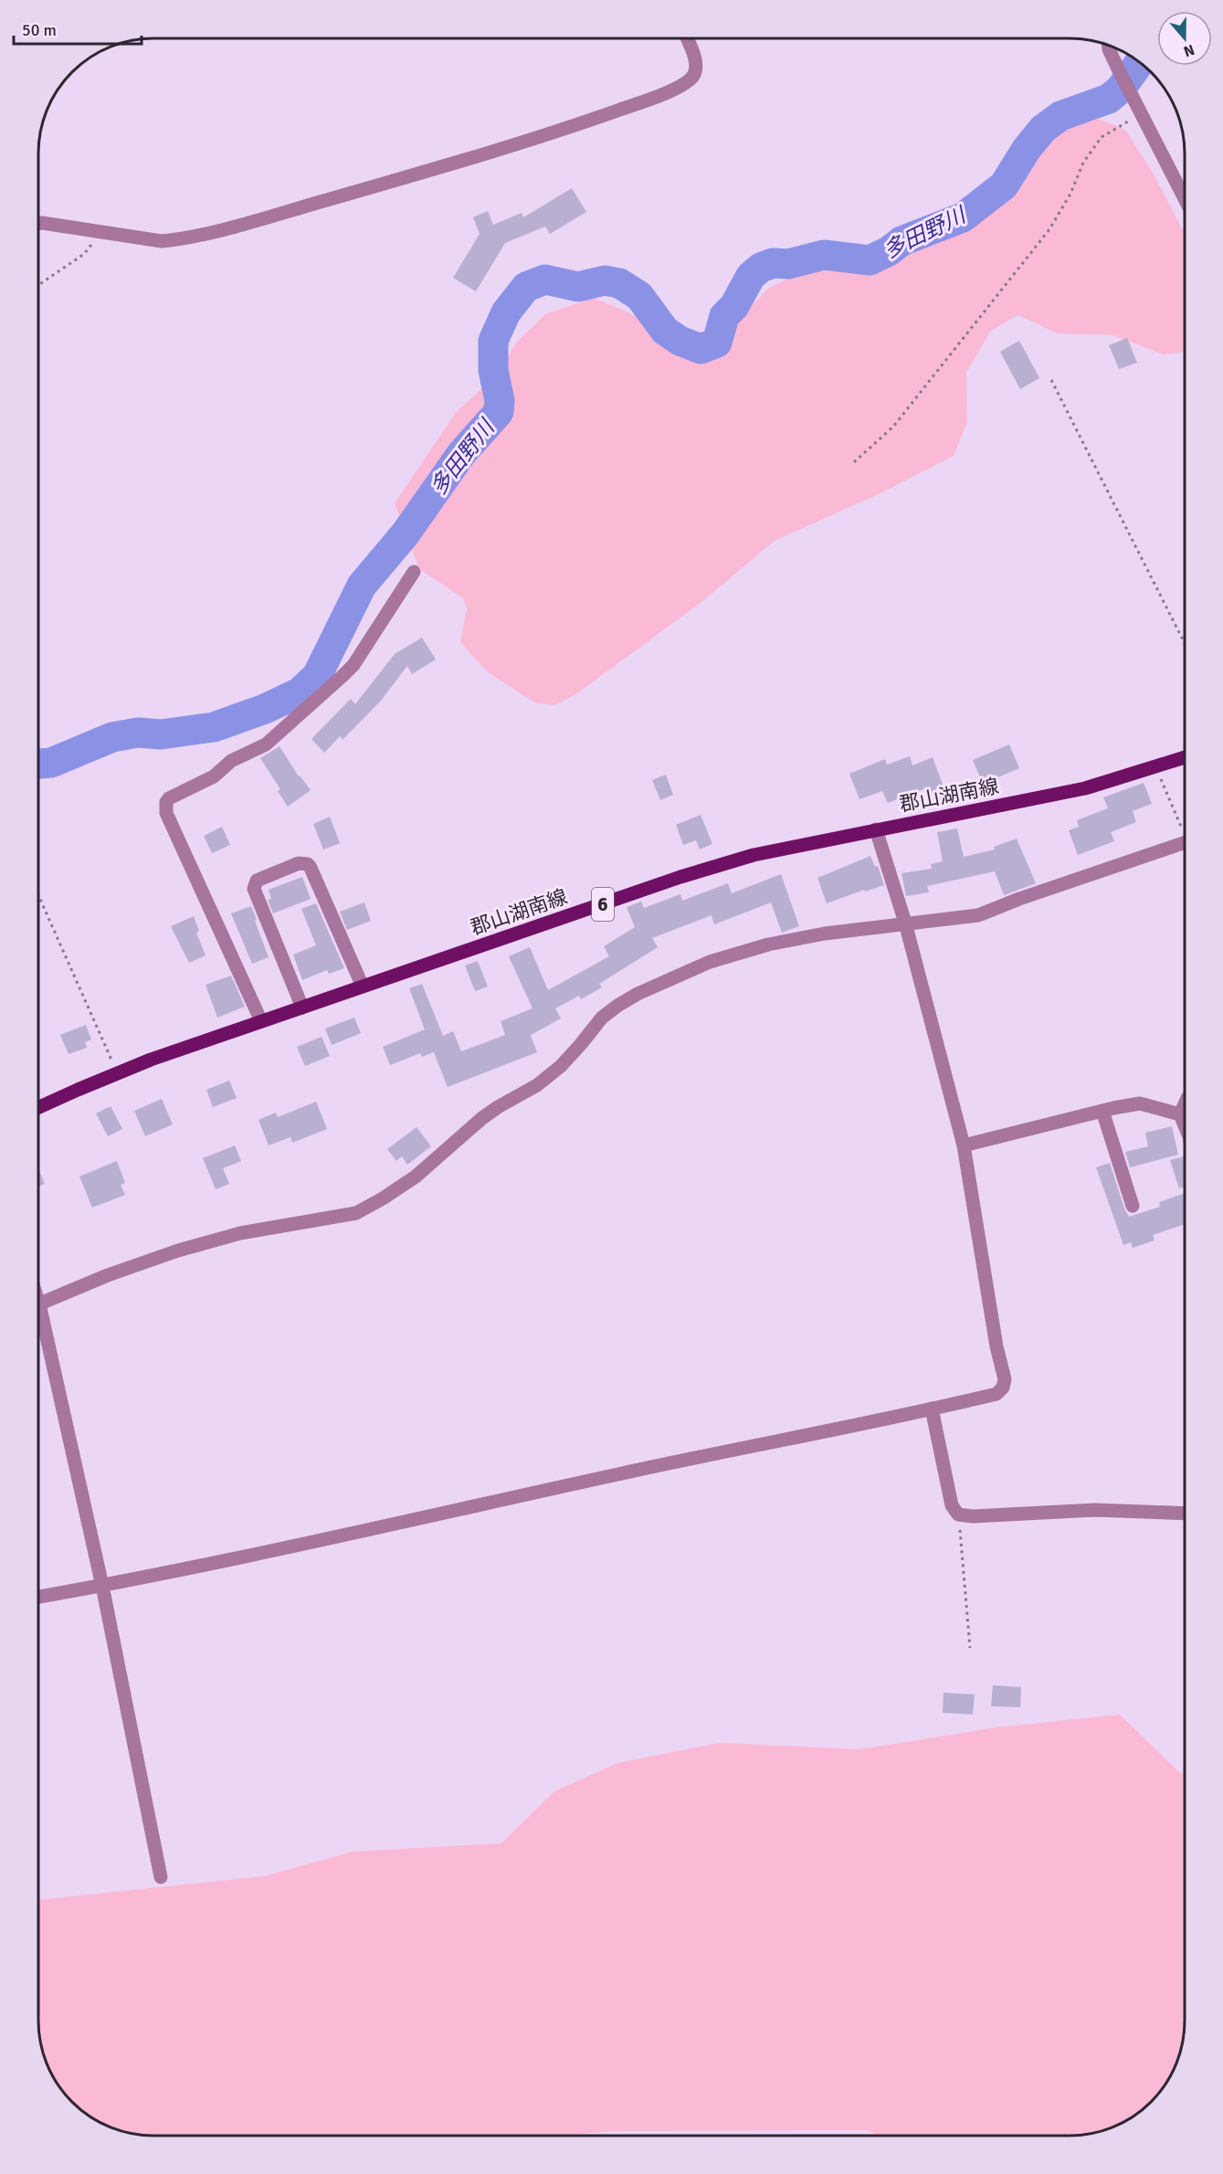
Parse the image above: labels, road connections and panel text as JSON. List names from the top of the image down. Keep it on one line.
{"streets":{"main road":["郡山湖南線","6"]},"water":["多田野川"],"scale_bar":"50 m","north":"bottom"}
